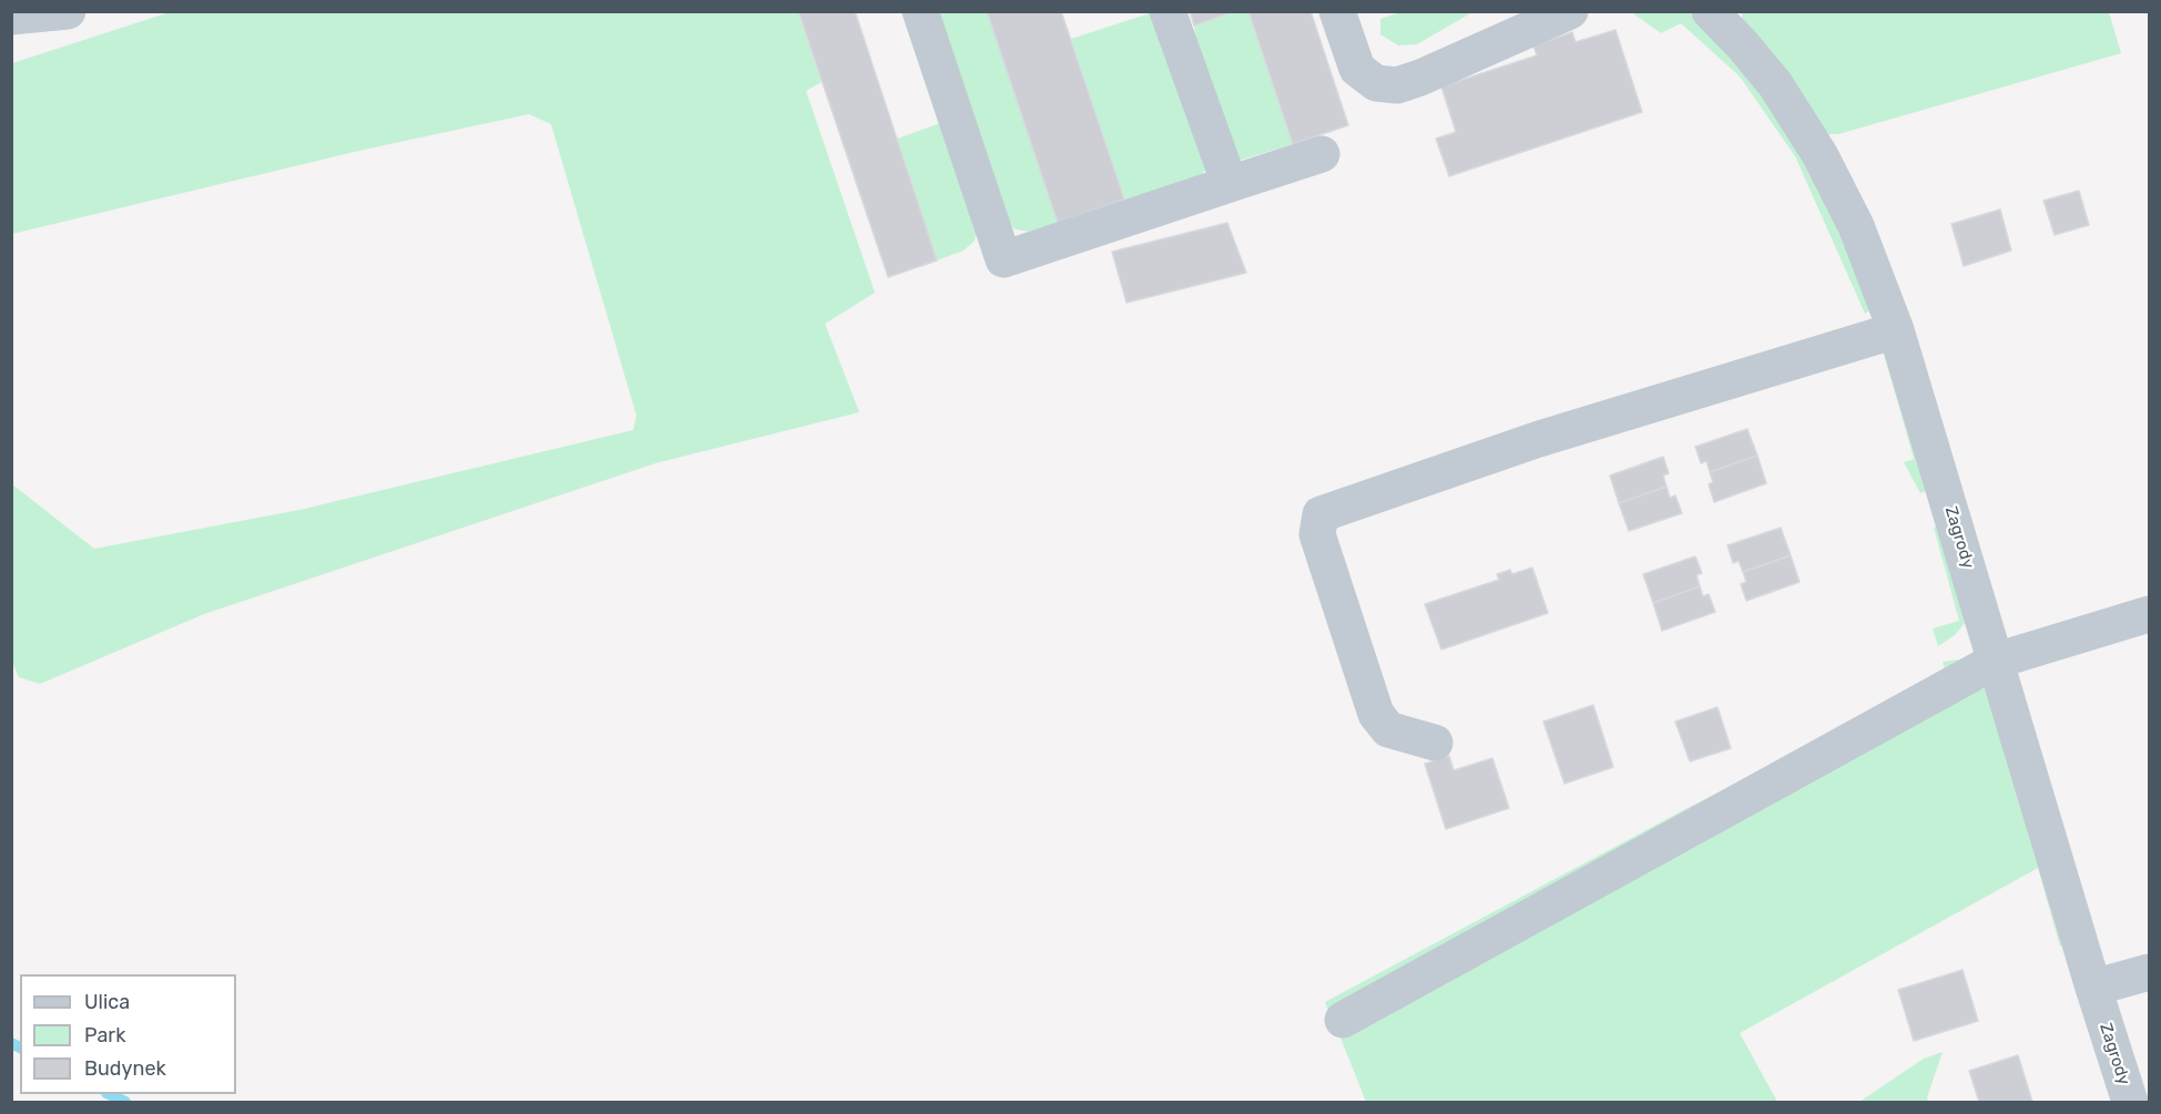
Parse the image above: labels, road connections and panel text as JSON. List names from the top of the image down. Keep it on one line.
{"streets":{"street":["Zagrody"]},"legend":["Ulica","Park","Budynek"]}
